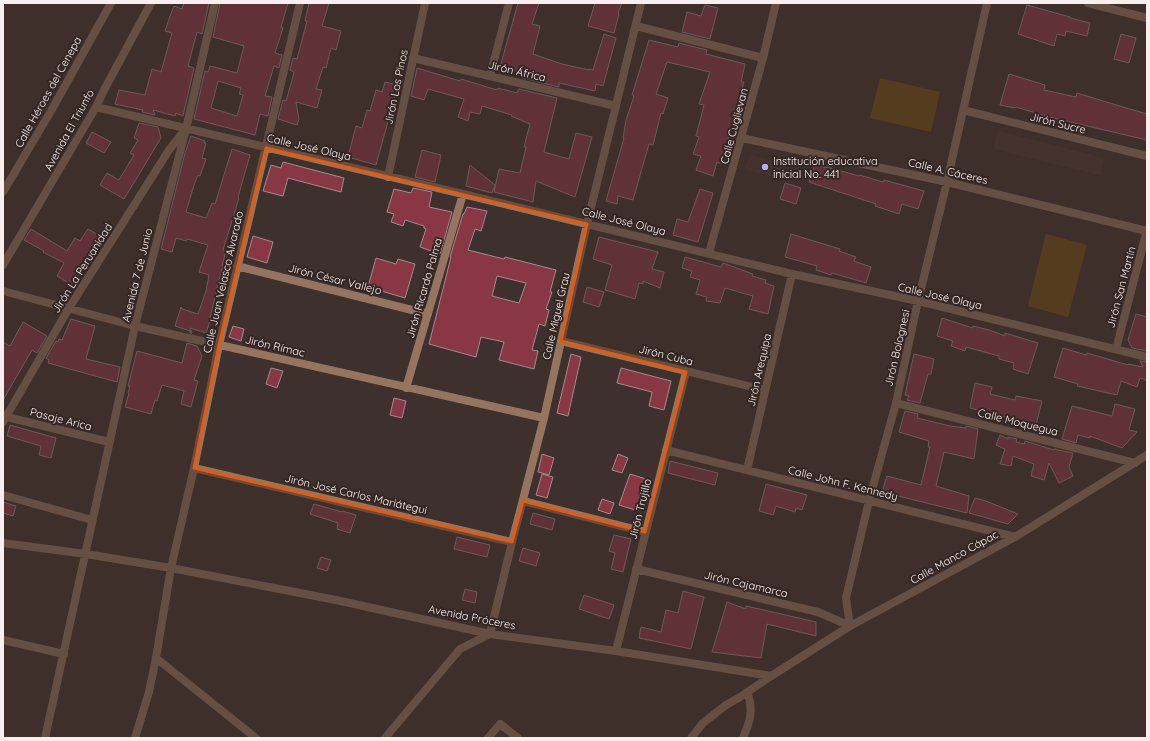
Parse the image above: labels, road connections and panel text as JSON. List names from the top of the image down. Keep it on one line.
{"streets":{"street":["Jirón África","Jirón Los Pinos","Calle Héroes del Cenepa","Jirón Sucre","Calle Cuglievan","Avenida El Triunfo","Calle José Olaya","Calle A. Cáceres","Jirón La Peruanidad","Avenida 7 de Junio","Jirón César Vallejo","Calle Juan Velasco Alvarado","Jirón San Martín","Jirón Ricardo Palma","Calle Miguel Grau","Jirón Rímac","Jirón Bolognesi","Jirón Cuba","Jirón Arequipa","Pasaje Arica","Calle Moquegua","Calle John F. Kennedy","Jirón José Carlos Mariátegui","Jirón Trujillo","Calle Manco Cápac","Jirón Cajamarca","Avenida Próceres"]},"crossings":[["Jirón África","Jirón Los Pinos"],["Jirón África","Calle Miguel Grau"],["Jirón Los Pinos","Calle José Olaya"],["Jirón Sucre","Jirón Bolognesi"],["Calle Cuglievan","Calle José Olaya"],["Calle Cuglievan","Calle A. Cáceres"],["Avenida El Triunfo","Calle José Olaya"],["Calle José Olaya","Jirón La Peruanidad"],["Calle José Olaya","Avenida 7 de Junio"],["Calle José Olaya","Calle Juan Velasco Alvarado"],["Calle José Olaya","Jirón San Martín"],["Calle José Olaya","Jirón Ricardo Palma"],["Calle José Olaya","Calle Miguel Grau"],["Calle José Olaya","Jirón Bolognesi"],["Calle José Olaya","Jirón Arequipa"],["Calle A. Cáceres","Jirón San Martín"],["Calle A. Cáceres","Jirón Bolognesi"],["Jirón La Peruanidad","Avenida 7 de Junio"],["Jirón La Peruanidad","Jirón Rímac"],["Jirón La Peruanidad","Pasaje Arica"],["Avenida 7 de Junio","Jirón Rímac"],["Avenida 7 de Junio","Pasaje Arica"],["Avenida 7 de Junio","Avenida Próceres"],["Jirón César Vallejo","Calle Juan Velasco Alvarado"],["Jirón César Vallejo","Jirón Ricardo Palma"],["Calle Juan Velasco Alvarado","Jirón Rímac"],["Calle Juan Velasco Alvarado","Jirón José Carlos Mariátegui"],["Calle Juan Velasco Alvarado","Avenida Próceres"],["Jirón Ricardo Palma","Jirón Rímac"],["Calle Miguel Grau","Jirón Rímac"],["Calle Miguel Grau","Jirón Cuba"],["Calle Miguel Grau","Jirón José Carlos Mariátegui"],["Calle Miguel Grau","Avenida Próceres"],["Jirón Bolognesi","Calle Moquegua"],["Jirón Bolognesi","Calle John F. Kennedy"],["Jirón Bolognesi","Calle Manco Cápac"],["Jirón Bolognesi","Jirón Cajamarca"],["Jirón Cuba","Jirón Arequipa"],["Jirón Cuba","Jirón Trujillo"],["Jirón Arequipa","Calle John F. Kennedy"],["Calle Moquegua","Calle Manco Cápac"],["Calle John F. Kennedy","Jirón Trujillo"],["Calle John F. Kennedy","Calle Manco Cápac"],["Jirón Trujillo","Jirón Cajamarca"],["Jirón Trujillo","Avenida Próceres"],["Calle Manco Cápac","Jirón Cajamarca"],["Calle Manco Cápac","Avenida Próceres"]],"places":["Institución educativa inicial No. 441"]}
